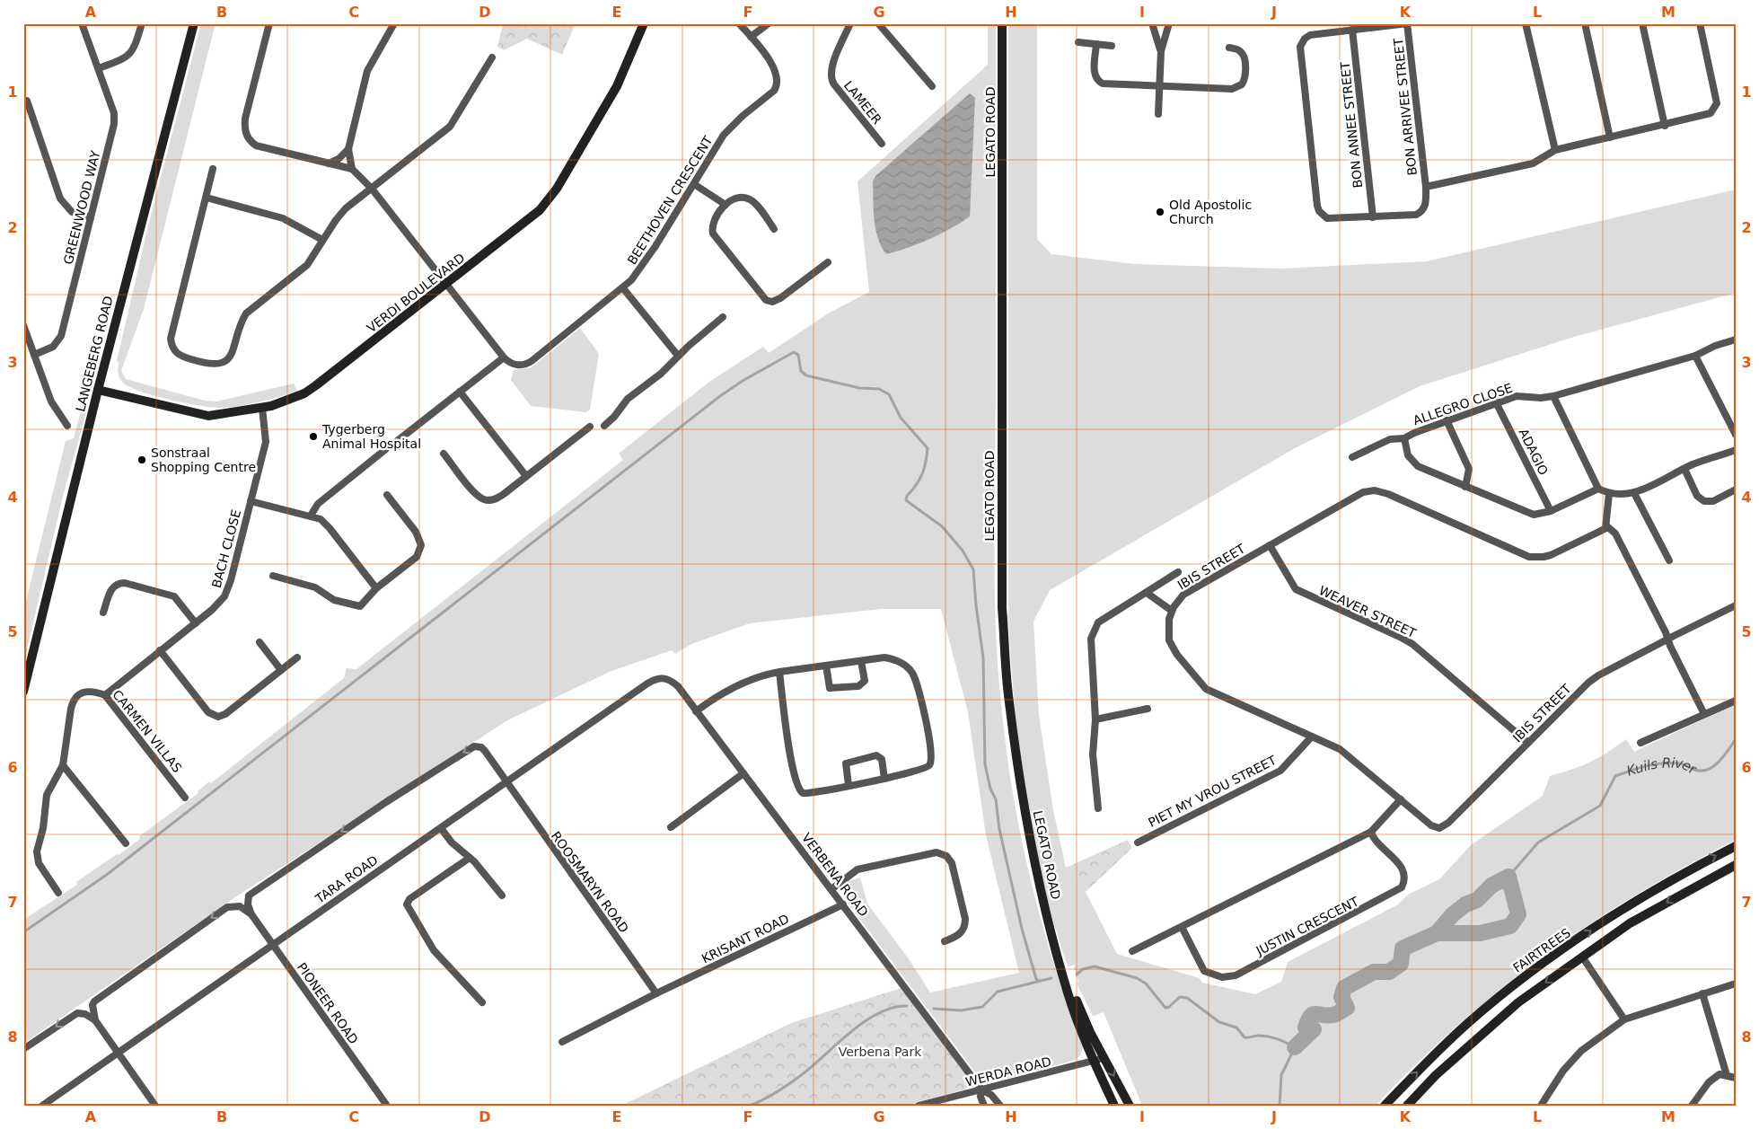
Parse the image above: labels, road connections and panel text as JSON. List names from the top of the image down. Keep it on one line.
{"streets":{"street":["LAMEER","BON ARRIVEE STREET","BON ANNEE STREET","LEGATO ROAD","BEETHOVEN CRESCENT","GREENWOOD WAY","VERDI BOULEVARD","LANGEBERG ROAD","ALLEGRO CLOSE","ADAGIO","BACH CLOSE","IBIS STREET","WEAVER STREET","CARMEN VILLAS","PIET MY VROU STREET","VERBENA ROAD","TARA ROAD","ROOSMARYN ROAD","JUSTIN CRESCENT","KRISANT ROAD","FAIRTREES","PIONEER ROAD","WERDA ROAD"]},"crossings":[["BON ARRIVEE STREET","BON ANNEE STREET"],["LEGATO ROAD","WERDA ROAD"],["VERDI BOULEVARD","LANGEBERG ROAD"],["VERDI BOULEVARD","BACH CLOSE"],["ALLEGRO CLOSE","ADAGIO"],["BACH CLOSE","CARMEN VILLAS"],["IBIS STREET","WEAVER STREET"],["IBIS STREET","PIET MY VROU STREET"],["VERBENA ROAD","TARA ROAD"],["VERBENA ROAD","KRISANT ROAD"],["VERBENA ROAD","WERDA ROAD"],["TARA ROAD","ROOSMARYN ROAD"],["TARA ROAD","PIONEER ROAD"],["ROOSMARYN ROAD","KRISANT ROAD"],["ROOSMARYN ROAD","PIONEER ROAD"]],"one_way":["ROOSMARYN ROAD"],"water":["Kuils River"],"parks":["Verbena Park"],"places":["Old Apostolic Church","Tygerberg Animal Hospital","Sonstraal Shopping Centre"],"grid":{"columns":["A","B","C","D","E","F","G","H","I","J","K","L","M"],"rows":["1","2","3","4","5","6","7","8"]}}
